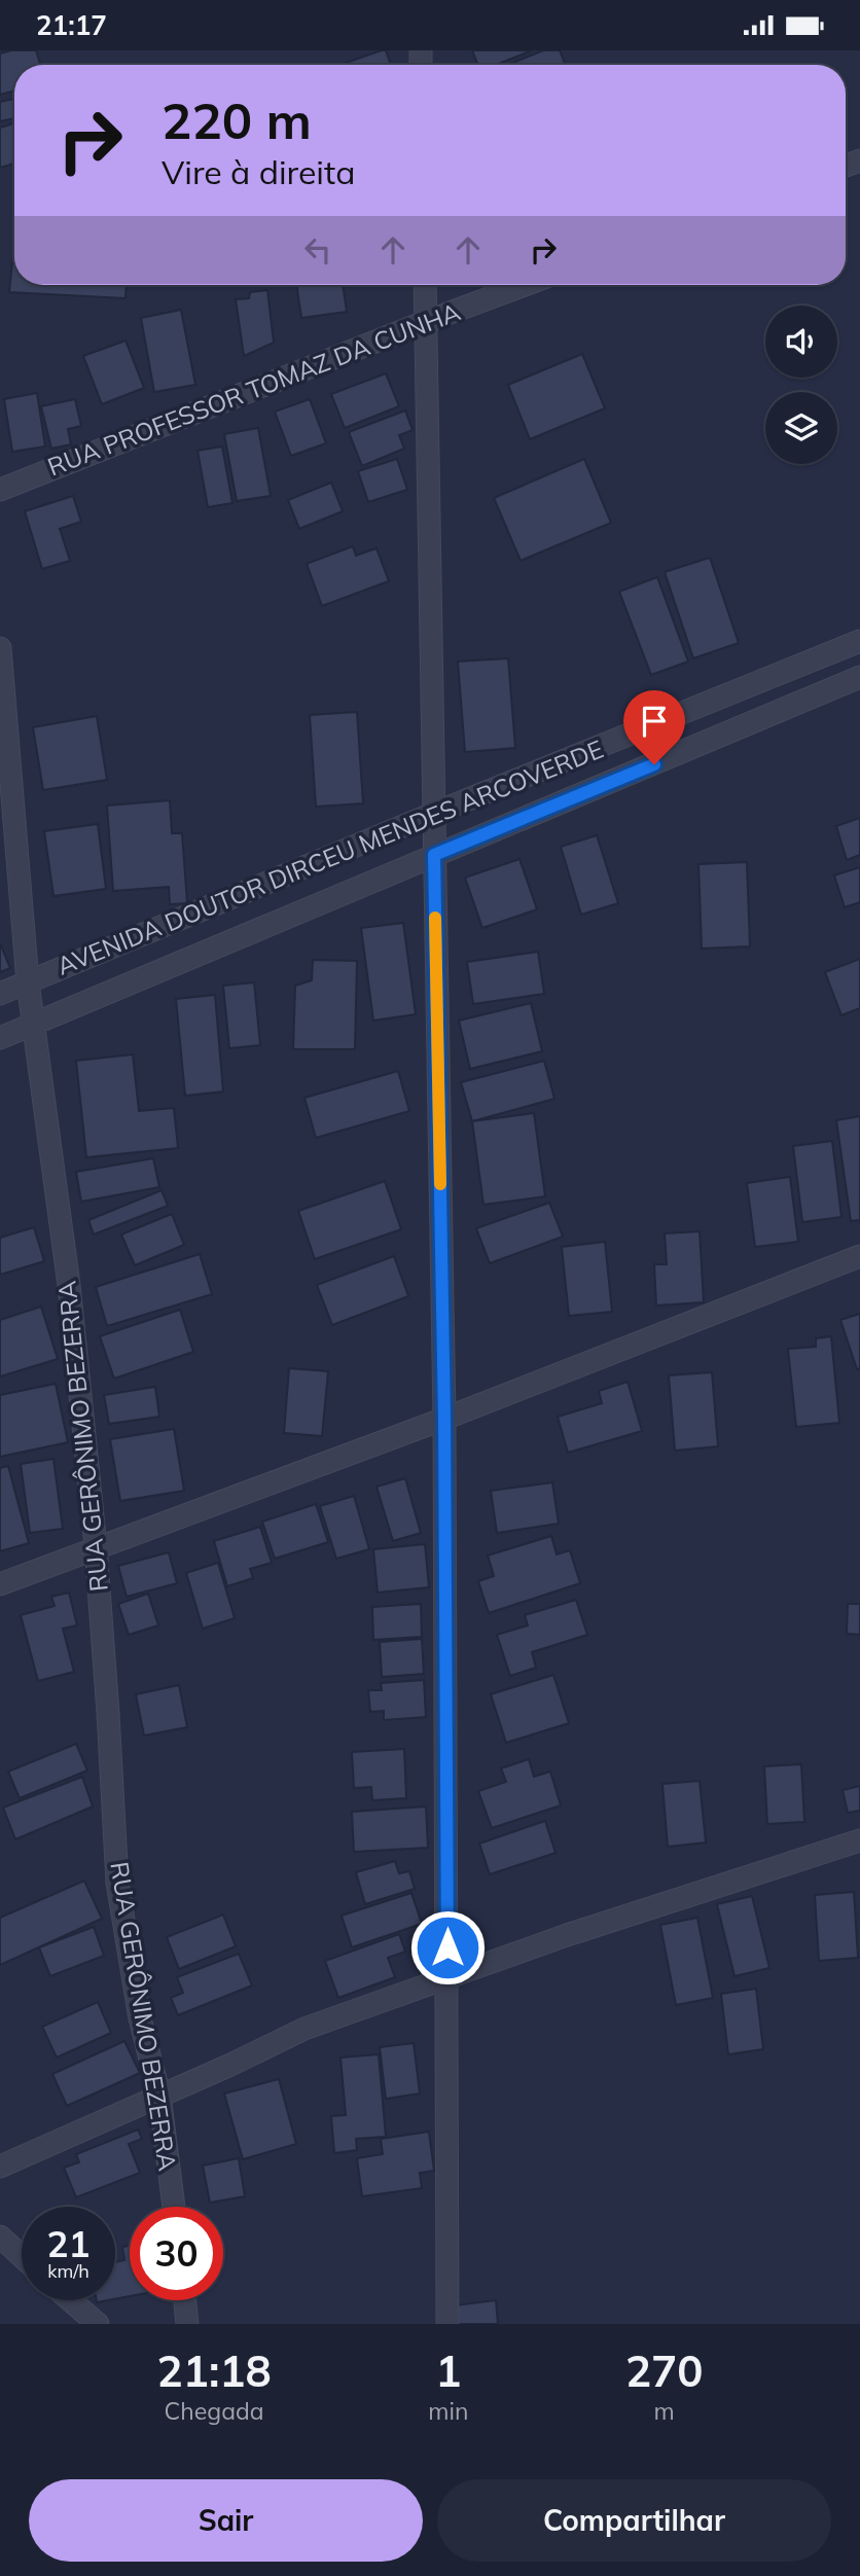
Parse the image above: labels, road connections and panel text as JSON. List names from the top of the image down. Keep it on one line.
{"streets":{"street":["RUA PROFESSOR TOMAZ DA CUNHA","AVENIDA DOUTOR DIRCEU MENDES ARCOVERDE","RUA GERÔNIMO BEZERRA"]},"crossings":[["AVENIDA DOUTOR DIRCEU MENDES ARCOVERDE","RUA GERÔNIMO BEZERRA"]],"page":{"status":"21:17","turn":["220 m","Vire à direita"],"speed":"21 km/h","limit":"30","eta":["21:18","Chegada","1","min","270","m"],"buttons":["Sair","Compartilhar"]}}
